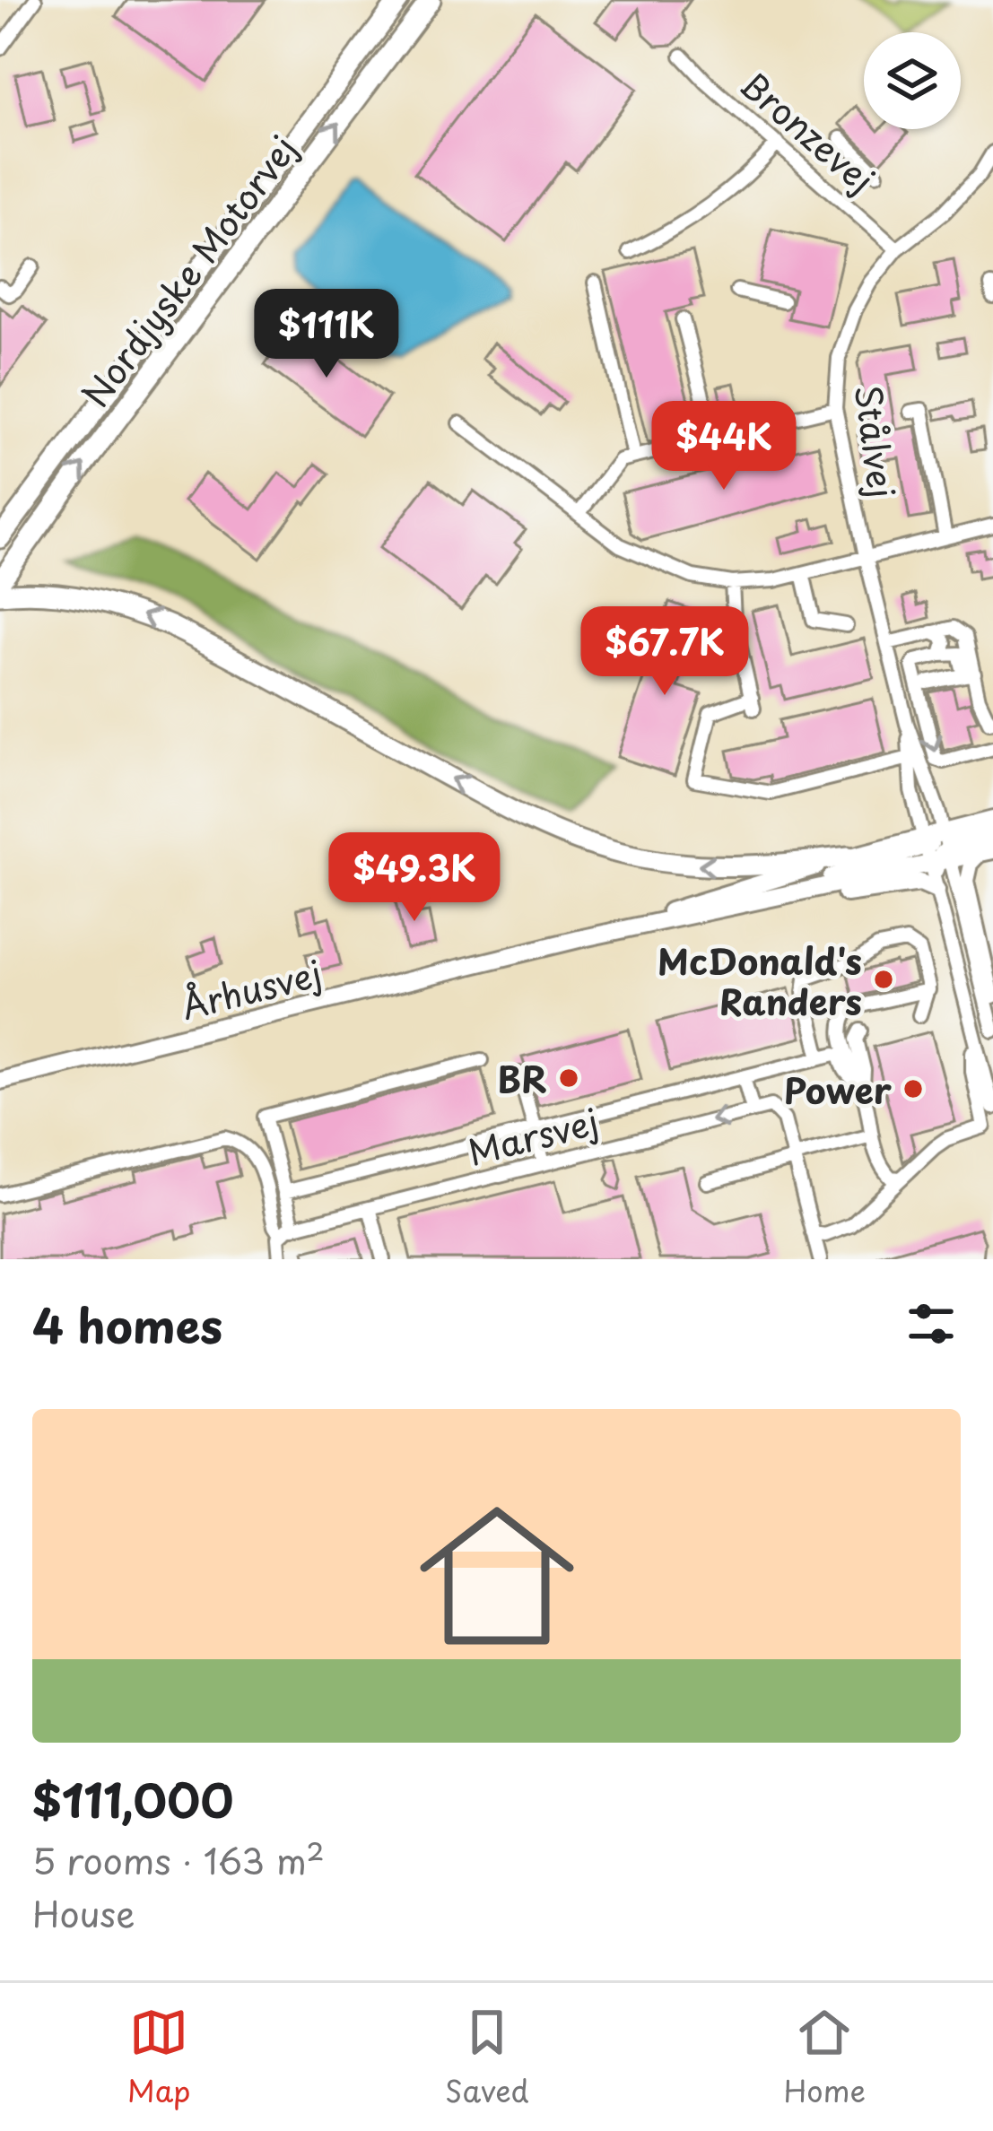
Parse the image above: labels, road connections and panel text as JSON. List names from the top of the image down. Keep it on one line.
{"streets":{"highway":["Nordjyske Motorvej"],"main road":["Århusvej"],"street":["Bronzevej","Stålvej","Marsvej"]},"crossings":[["Bronzevej","Stålvej"],["Stålvej","Århusvej"]],"places":["McDonald's Randers","BR","Power"],"page":{"price":["$111K","$44K","$67.7K","$49.3K"],"heading":"4 homes","list":[{"name":"$111,000","note":"5 rooms · 163 m² · House"}],"tabs":["Map","Saved","Home"]}}
